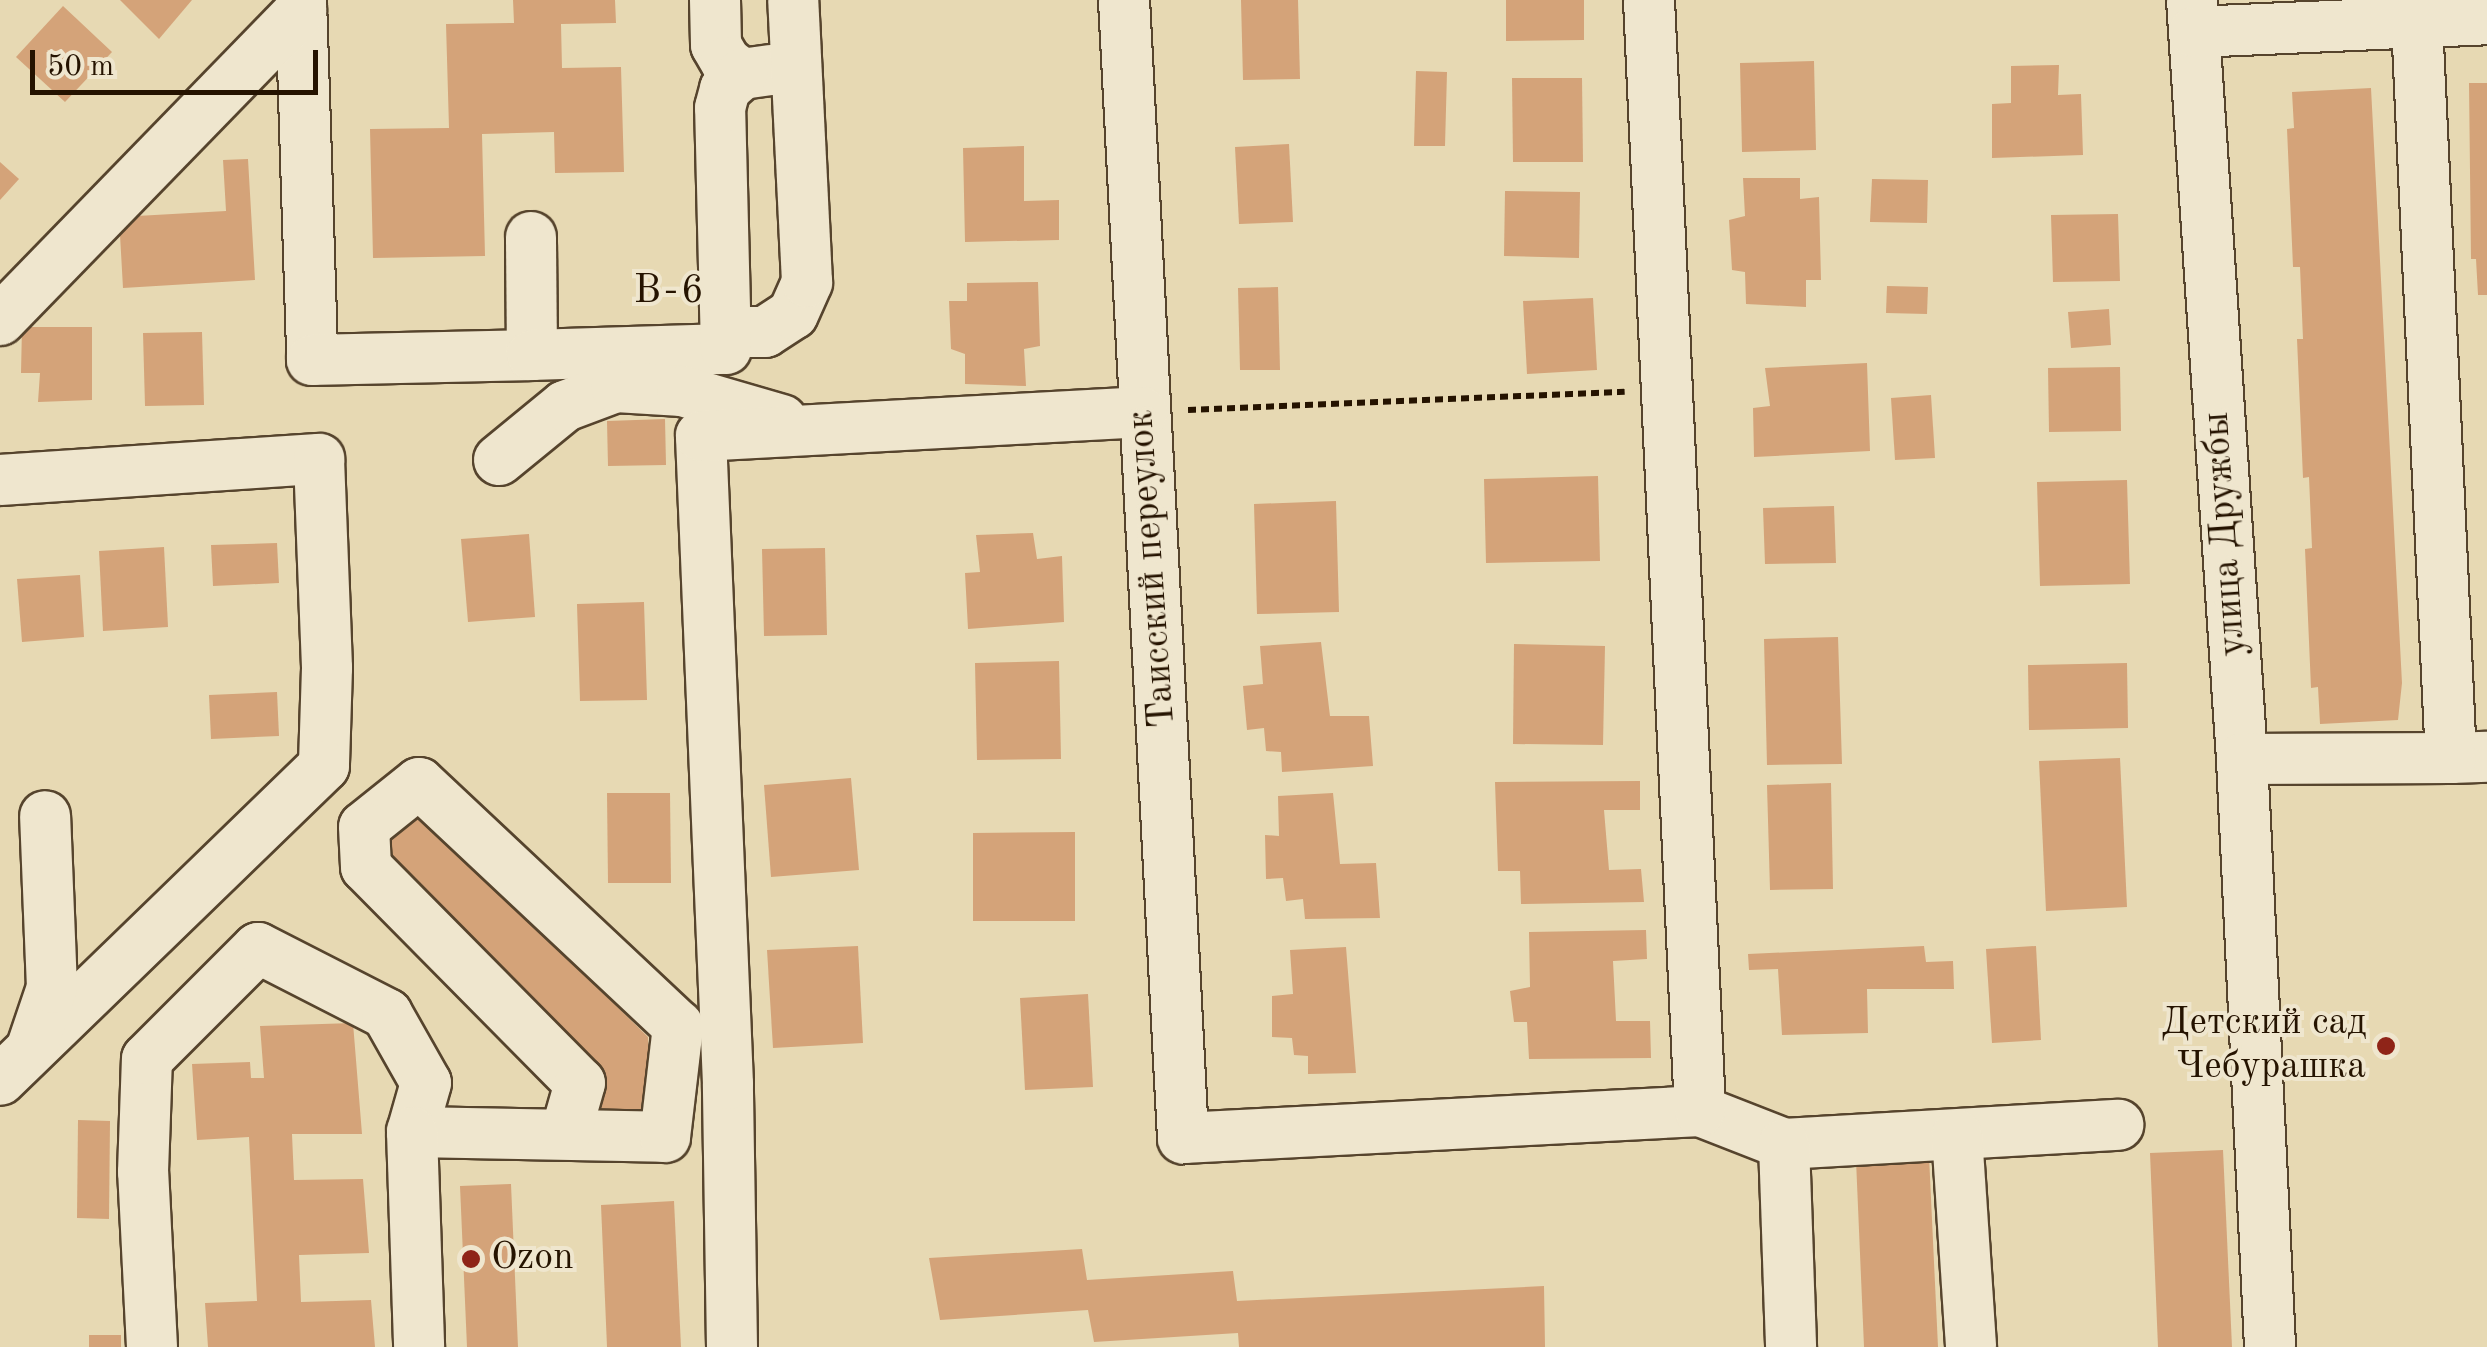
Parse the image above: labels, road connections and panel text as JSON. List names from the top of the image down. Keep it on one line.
{"streets":{"street":["улица Дружбы","Таисский переулок"]},"districts":["В-6"],"places":["Детский сад Чебурашка","Ozon"],"scale_bar":"50 m"}
